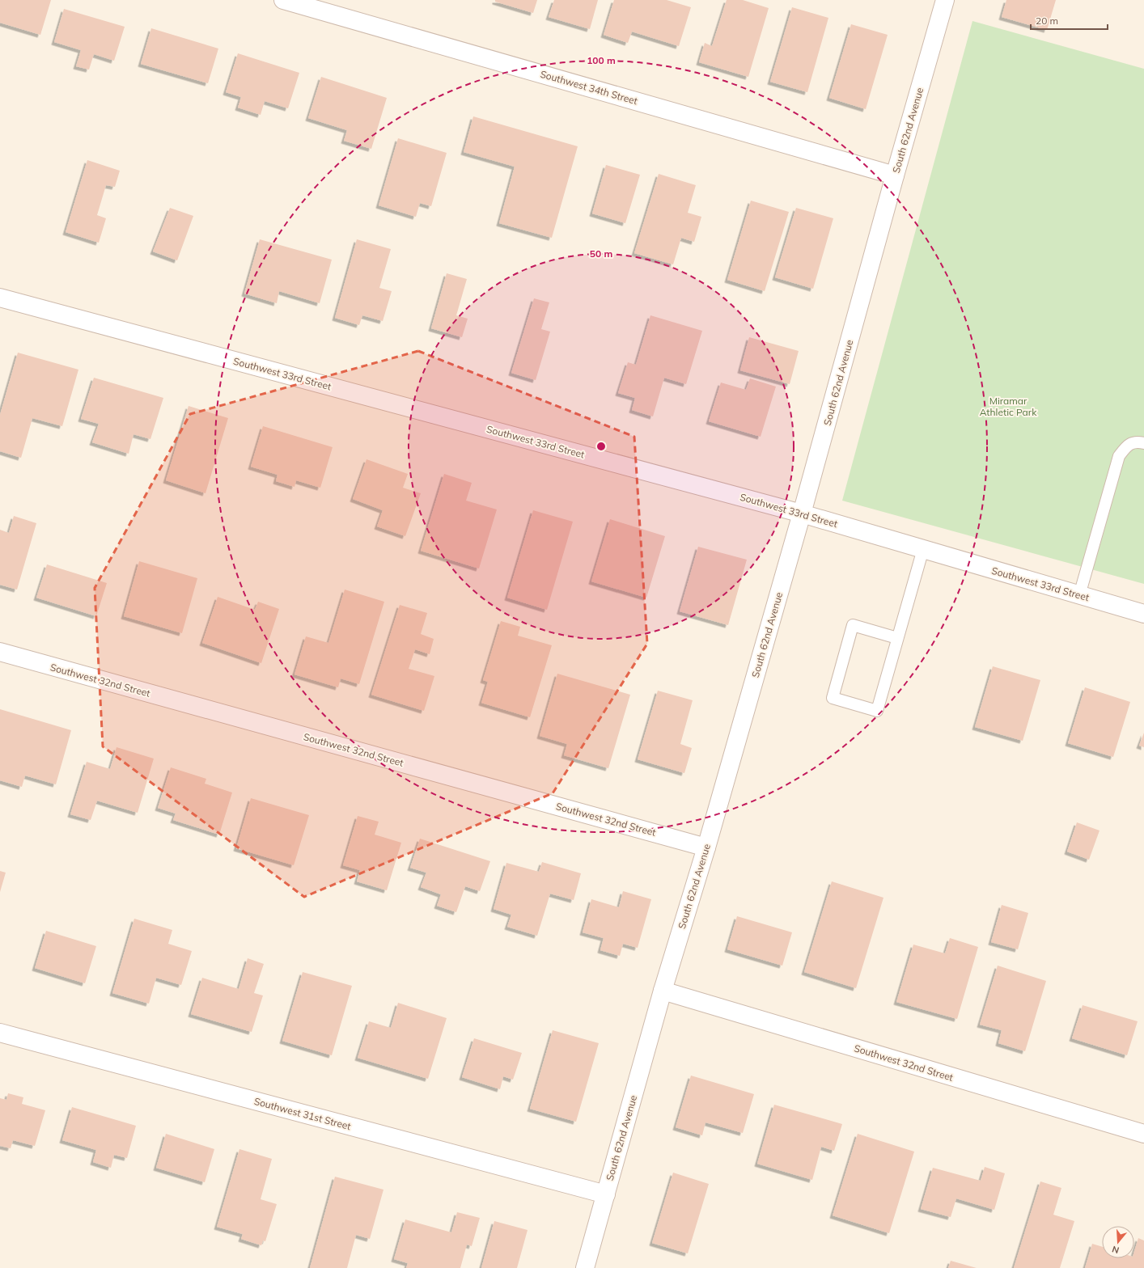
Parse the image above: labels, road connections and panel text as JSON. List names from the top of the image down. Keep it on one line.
{"streets":{"street":["Southwest 34th Street","South 62nd Avenue","Southwest 33rd Street","Southwest 32nd Street","Southwest 31st Street"]},"crossings":[["Southwest 34th Street","South 62nd Avenue"],["South 62nd Avenue","Southwest 33rd Street"],["South 62nd Avenue","Southwest 32nd Street"],["South 62nd Avenue","Southwest 31st Street"]],"parks":["Miramar Athletic Park"],"scale_bar":"20 m","north":"bottom","rings":["100 m","50 m"]}
